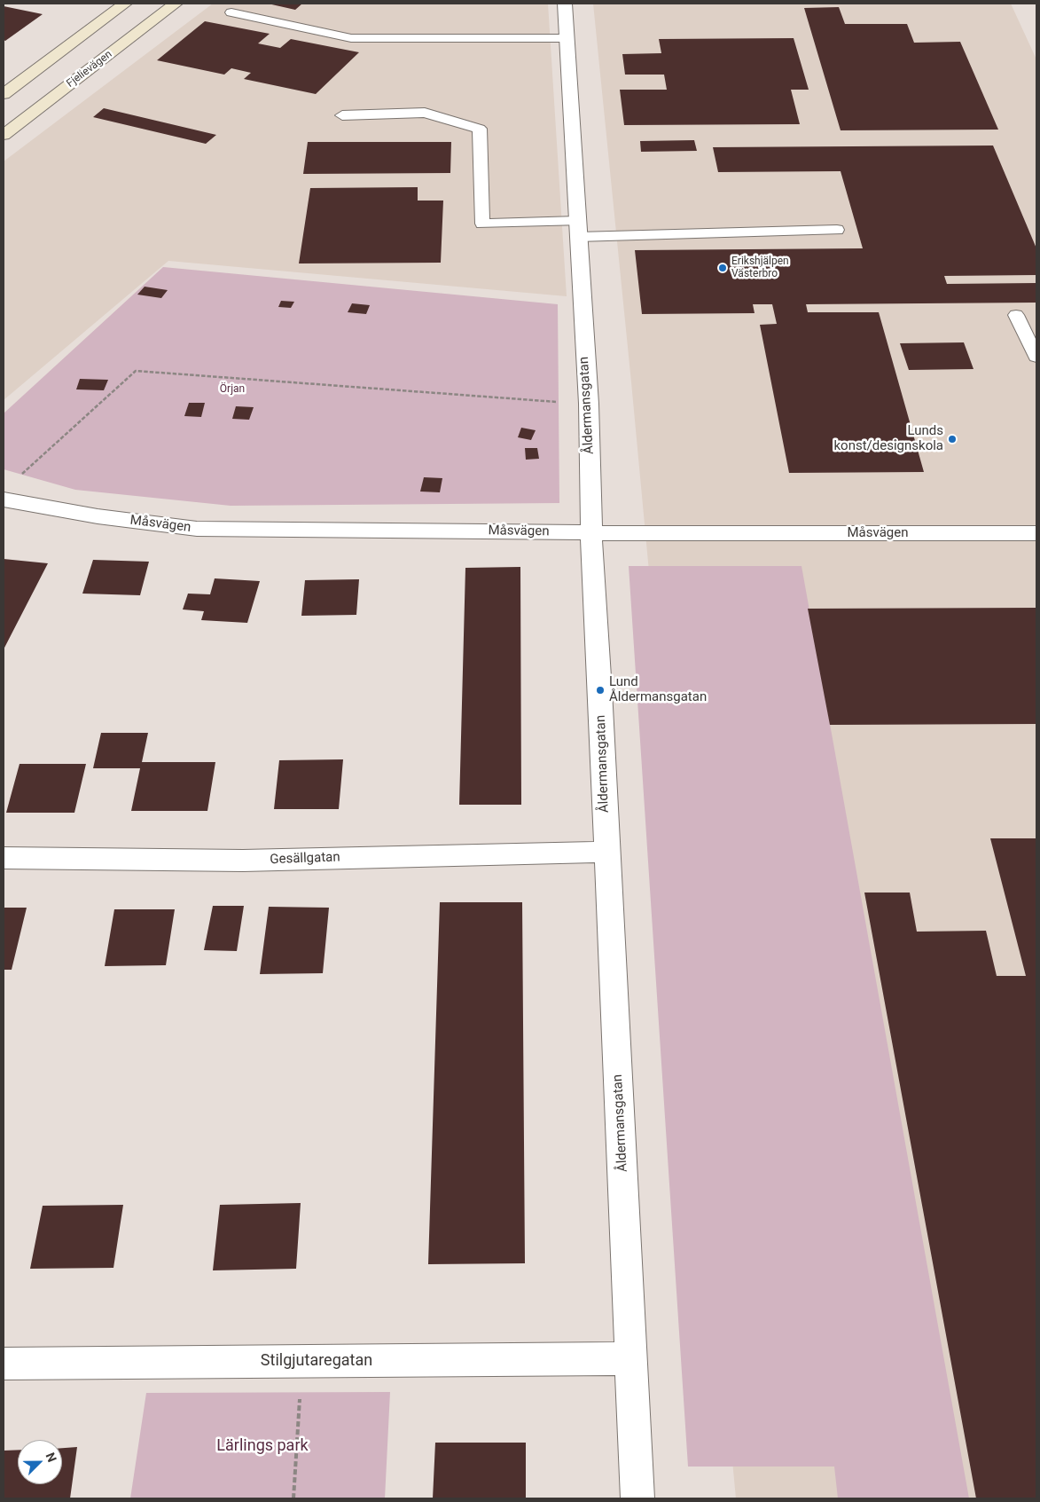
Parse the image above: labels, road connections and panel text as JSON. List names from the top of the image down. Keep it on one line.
{"streets":{"main road":["Fjelievägen"],"street":["Åldermansgatan","Måsvägen","Gesällgatan","Stilgjutaregatan"]},"crossings":[["Åldermansgatan","Måsvägen"],["Åldermansgatan","Gesällgatan"],["Åldermansgatan","Stilgjutaregatan"]],"parks":["Örjan","Lärlings park"],"places":["Erikshjälpen Västerbro","Lunds konst/designskola","Lund Åldermansgatan"],"north":"top right"}
